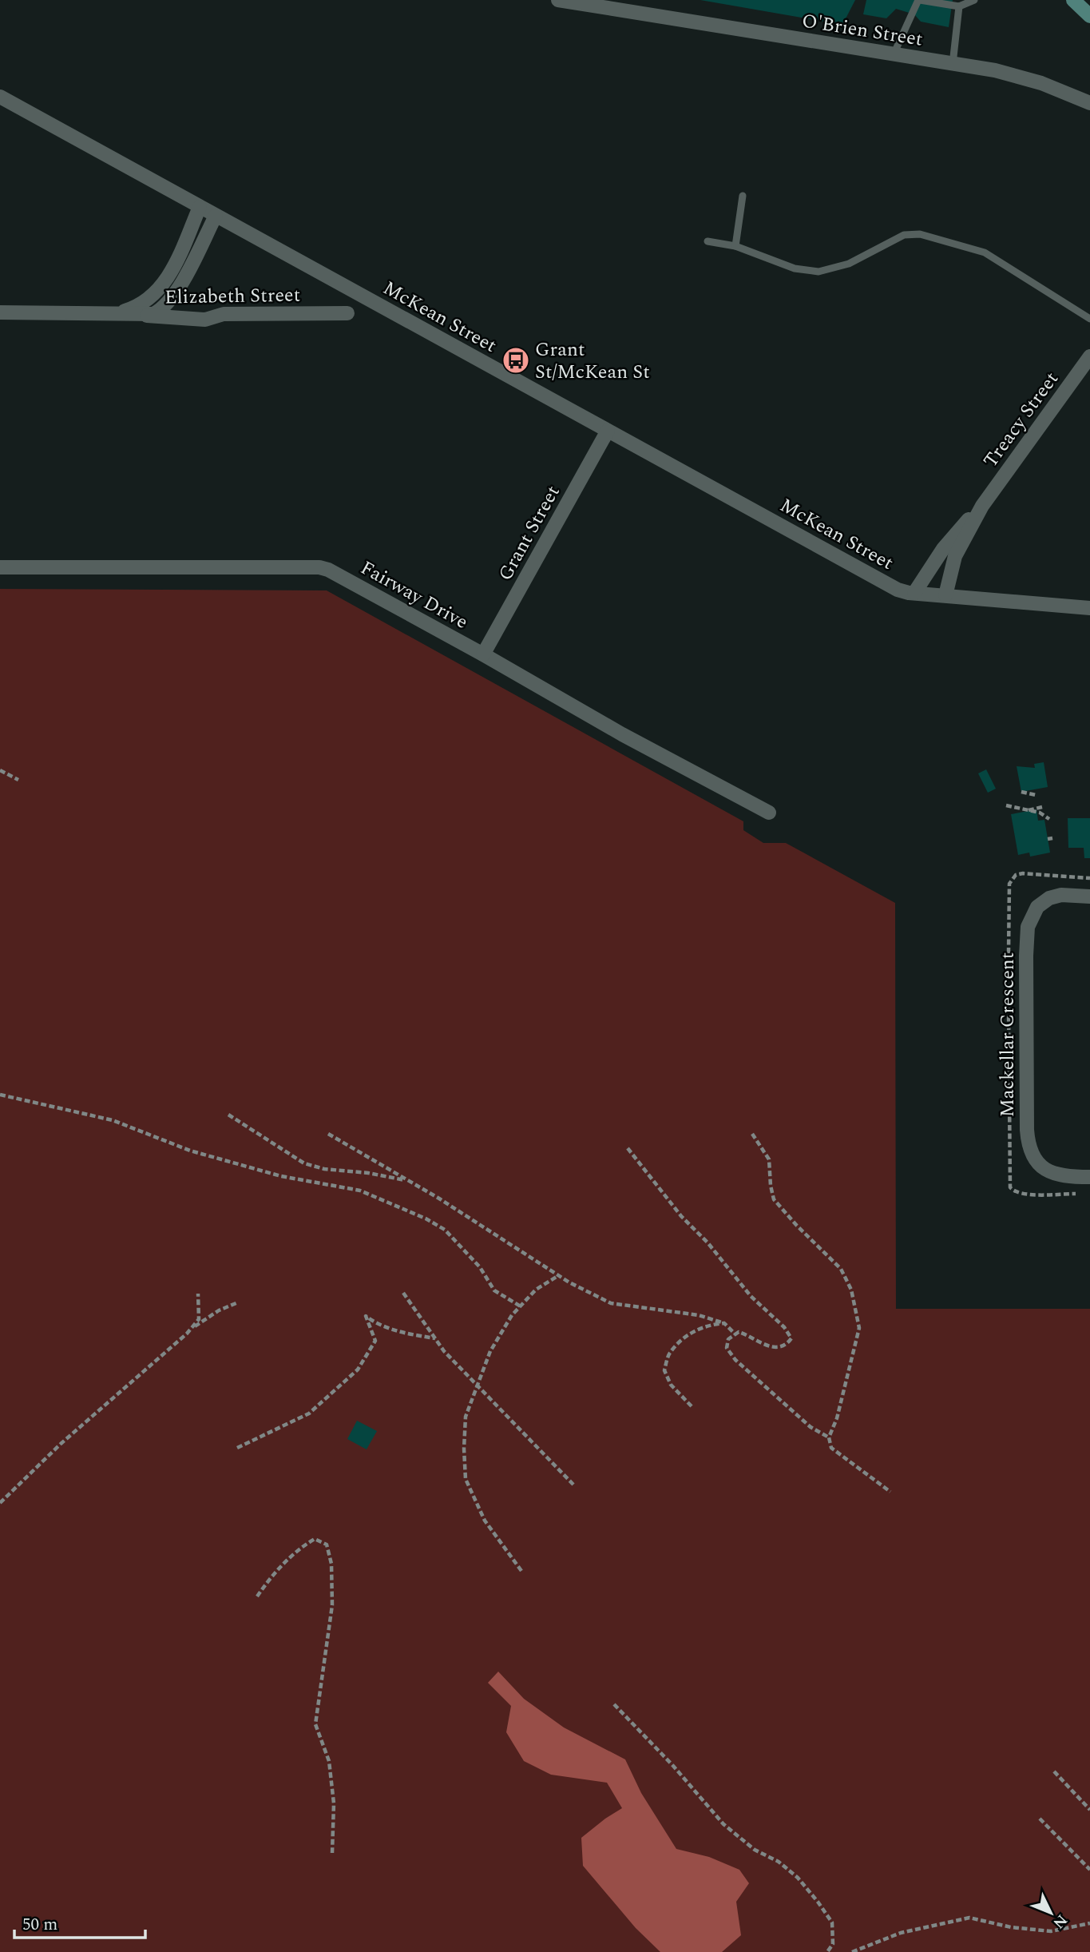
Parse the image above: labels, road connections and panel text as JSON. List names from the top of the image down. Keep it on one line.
{"streets":{"street":["O'Brien Street","Elizabeth Street","McKean Street","Treacy Street","Grant Street","Fairway Drive","Mackellar Crescent"]},"crossings":[["Elizabeth Street","McKean Street"],["McKean Street","Treacy Street"],["McKean Street","Grant Street"],["Grant Street","Fairway Drive"]],"places":{"bus stop":["Grant St/McKean St"]},"scale_bar":"50 m","north":"bottom right"}
